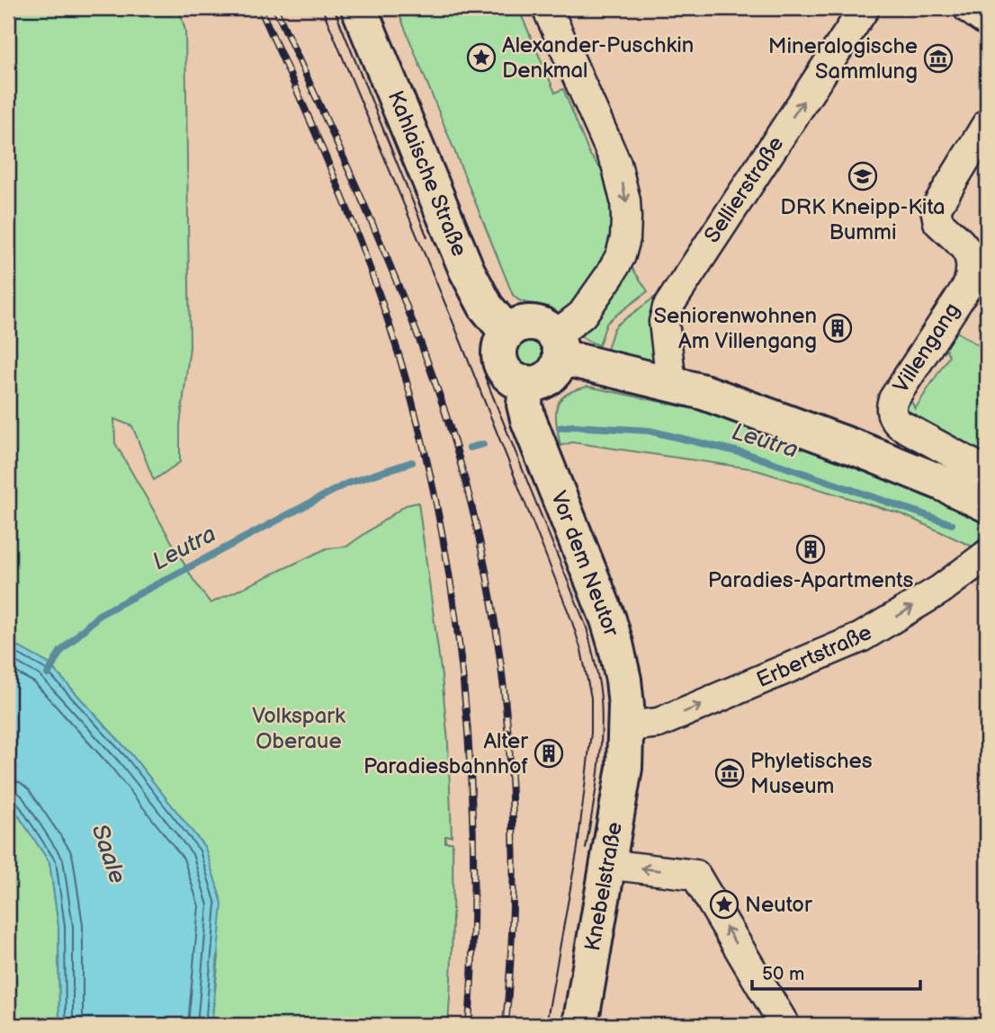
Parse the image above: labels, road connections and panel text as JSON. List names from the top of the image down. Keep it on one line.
{"streets":{"main road":["Kahlaische Straße","Vor dem Neutor","Knebelstraße"],"street":["Sellierstraße","Villengang","Erbertstraße"]},"crossings":[["Kahlaische Straße","Vor dem Neutor"],["Vor dem Neutor","Erbertstraße"],["Vor dem Neutor","Knebelstraße"],["Erbertstraße","Knebelstraße"]],"one_way":["Sellierstraße","Erbertstraße"],"water":["Leutra","Saale"],"parks":["Volkspark Oberaue"],"places":{"place":["Alexander-Puschkin Denkmal","Neutor"],"museum":["Mineralogische Sammlung","Phyletisches Museum"],"school or university":["DRK Kneipp-Kita Bummi"],"building":["Seniorenwohnen Am Villengang","Paradies-Apartments","Alter Paradiesbahnhof"]},"scale_bar":"50 m"}
